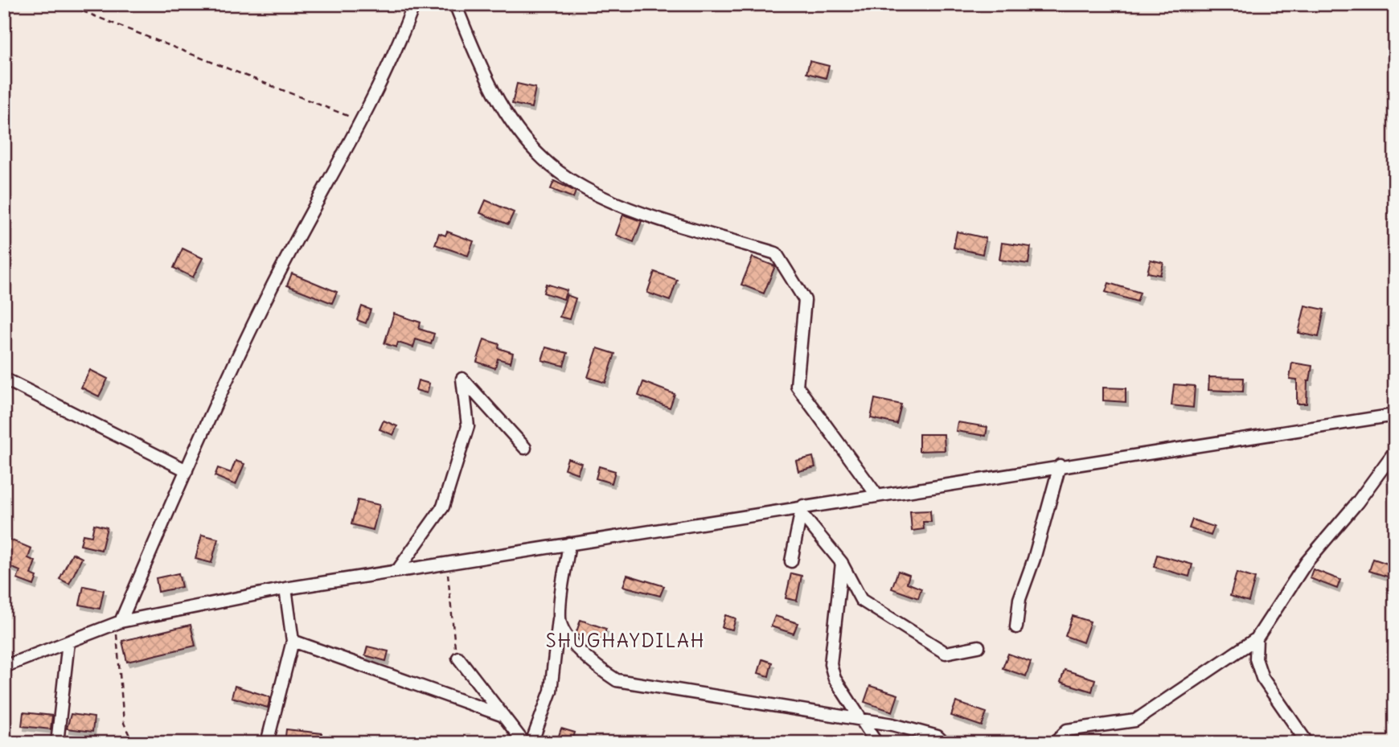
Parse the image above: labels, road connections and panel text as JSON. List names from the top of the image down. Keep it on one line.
{"districts":["SHUGHAYDILAH"]}
